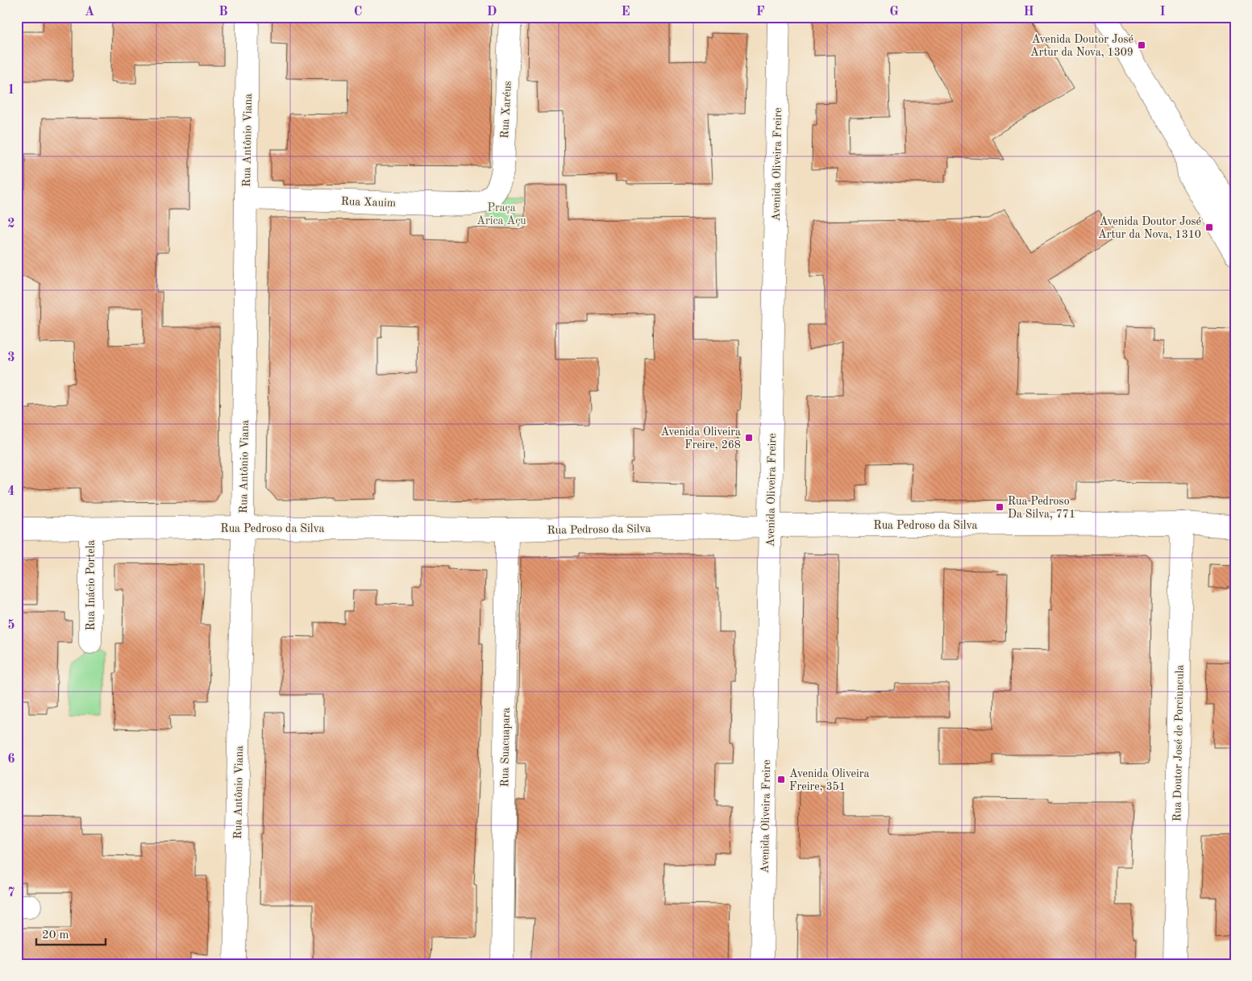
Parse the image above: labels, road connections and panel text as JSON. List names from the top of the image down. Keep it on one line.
{"streets":{"street":["Rua Xaréus","Rua Antônio Viana","Avenida Oliveira Freire","Rua Xauim","Rua Pedroso da Silva","Rua Inácio Portela","Rua Doutor José de Porciuncula","Rua Suacuapara"]},"crossings":[["Rua Xaréus","Rua Xauim"],["Rua Antônio Viana","Rua Xauim"],["Rua Antônio Viana","Rua Pedroso da Silva"],["Avenida Oliveira Freire","Rua Pedroso da Silva"],["Rua Pedroso da Silva","Rua Inácio Portela"],["Rua Pedroso da Silva","Rua Doutor José de Porciuncula"],["Rua Pedroso da Silva","Rua Suacuapara"]],"parks":["Praça Arica Açu"],"places":{"transit":["Avenida Doutor José Artur da Nova, 1309","Avenida Doutor José Artur da Nova, 1310","Avenida Oliveira Freire, 268","Rua Pedroso Da Silva, 771","Avenida Oliveira Freire, 351"]},"scale_bar":"20 m","grid":{"columns":["A","B","C","D","E","F","G","H","I"],"rows":["1","2","3","4","5","6","7"]}}
